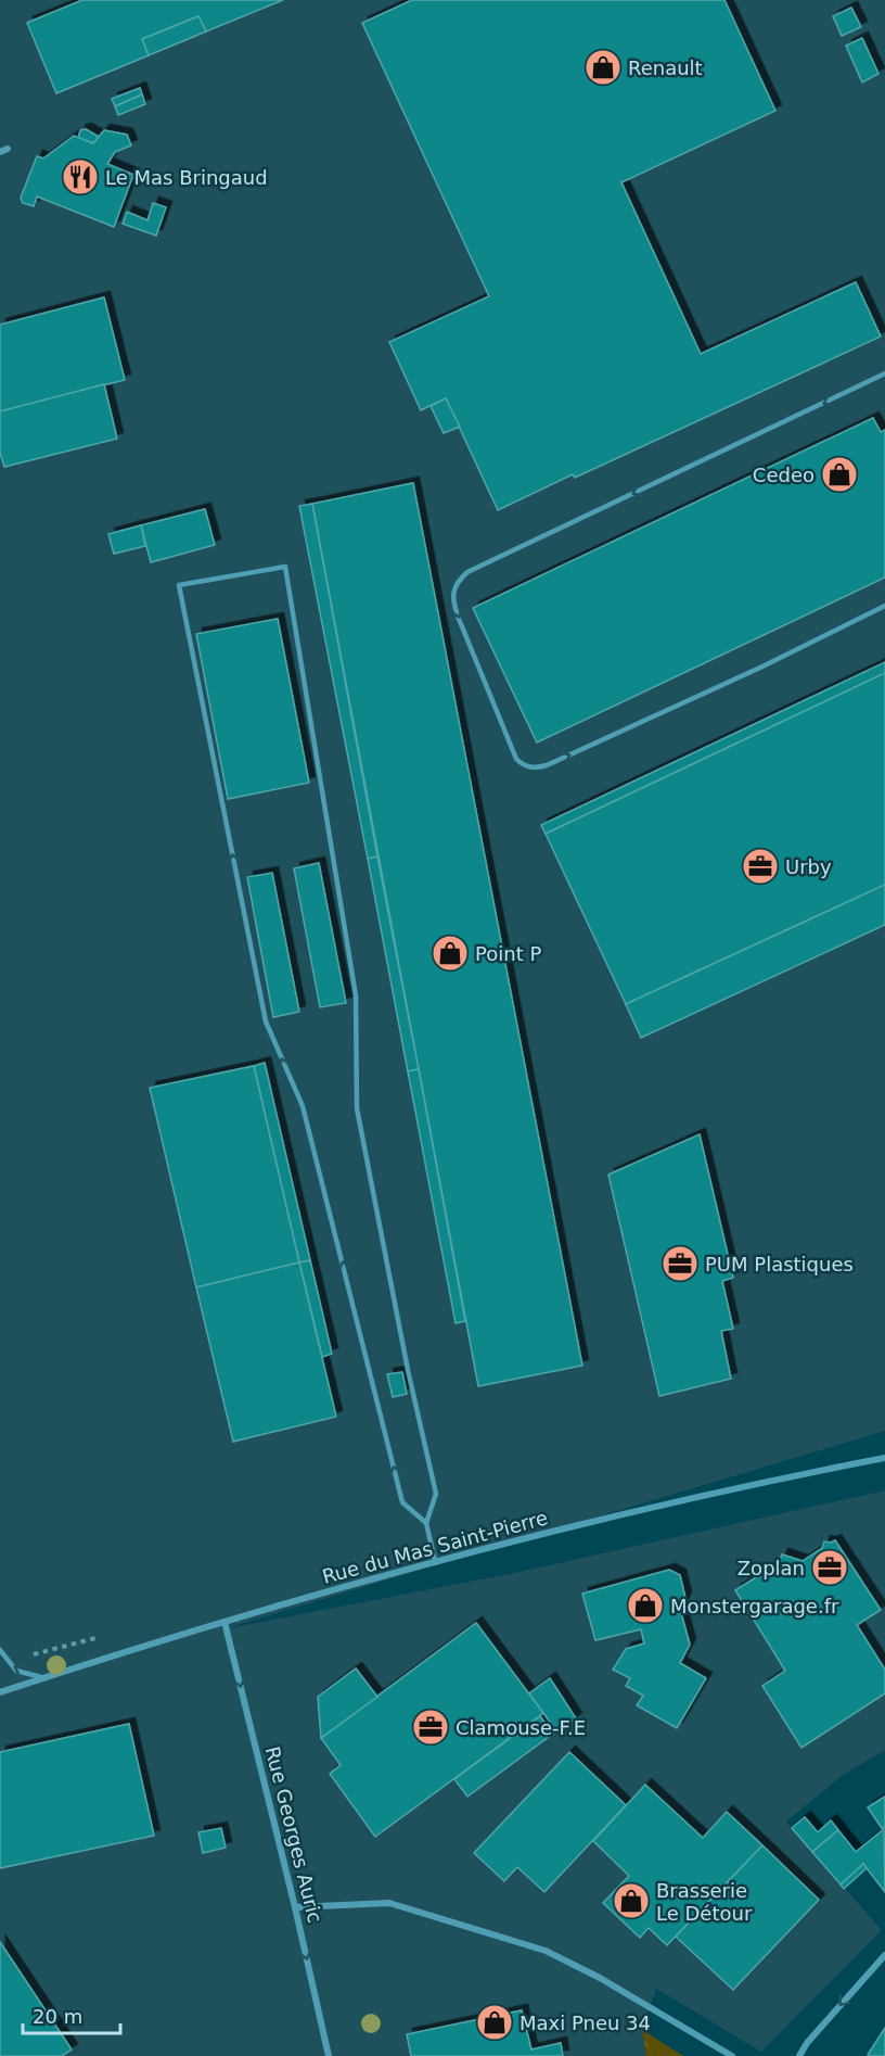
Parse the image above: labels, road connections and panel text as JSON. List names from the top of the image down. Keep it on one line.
{"streets":{"street":["Rue du Mas Saint-Pierre","Rue Georges Auric"]},"crossings":[["Rue du Mas Saint-Pierre","Rue Georges Auric"]],"one_way":["Rue Georges Auric"],"places":{"shop":["Renault","Cedeo","Point P","Monstergarage.fr","Brasserie Le Détour","Maxi Pneu 34"],"restaurant":["Le Mas Bringaud"],"office":["Urby","PUM Plastiques","Zoplan","Clamouse-F.E"]},"scale_bar":"20 m"}
